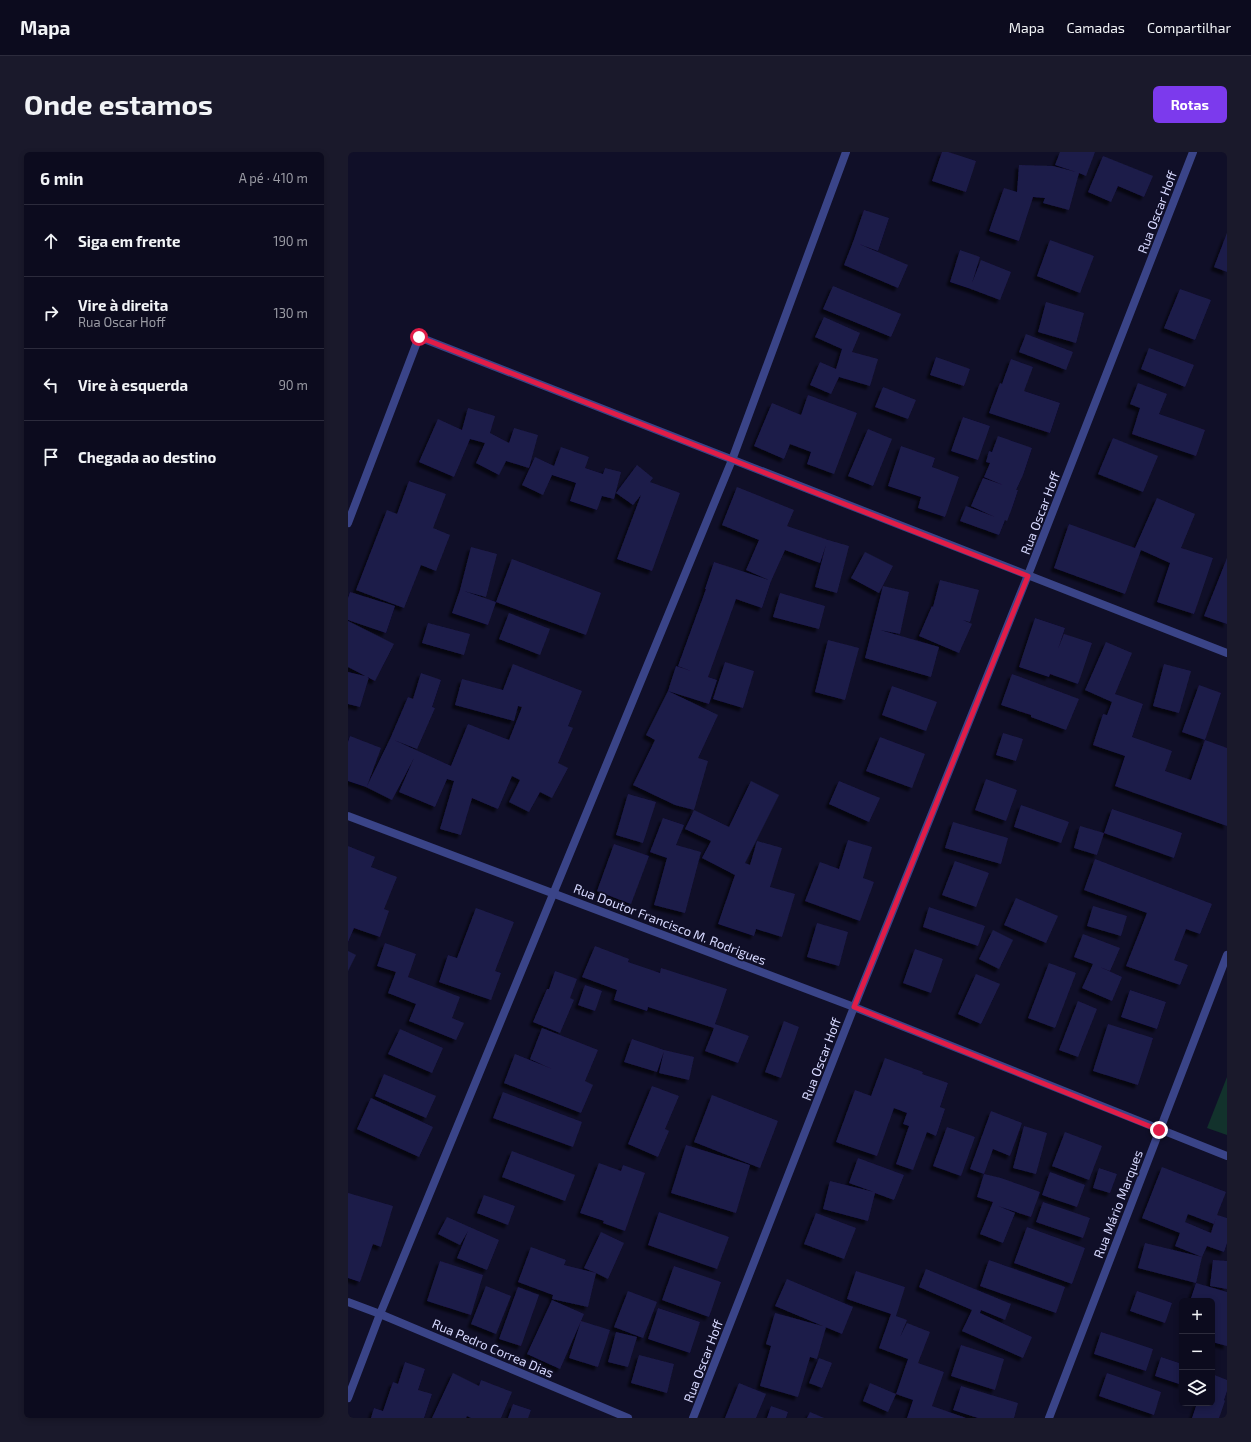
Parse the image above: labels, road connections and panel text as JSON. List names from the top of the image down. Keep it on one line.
{"streets":{"street":["Rua Oscar Hoff","Rua Doutor Francisco M. Rodrigues","Rua Mário Marques","Rua Pedro Correa Dias"]},"crossings":[["Rua Oscar Hoff","Rua Doutor Francisco M. Rodrigues"],["Rua Doutor Francisco M. Rodrigues","Rua Mário Marques"]],"page":{"header":"Mapa","nav":["Mapa","Camadas","Compartilhar"],"buttons":"Rotas","title":"Onde estamos","heading":["6 min","A pé · 410 m"],"list":[["Siga em frente","190 m"],["Vire à direita","Rua Oscar Hoff","130 m"],["Vire à esquerda","90 m"],"Chegada ao destino"],"map_buttons":["+","−"]}}
